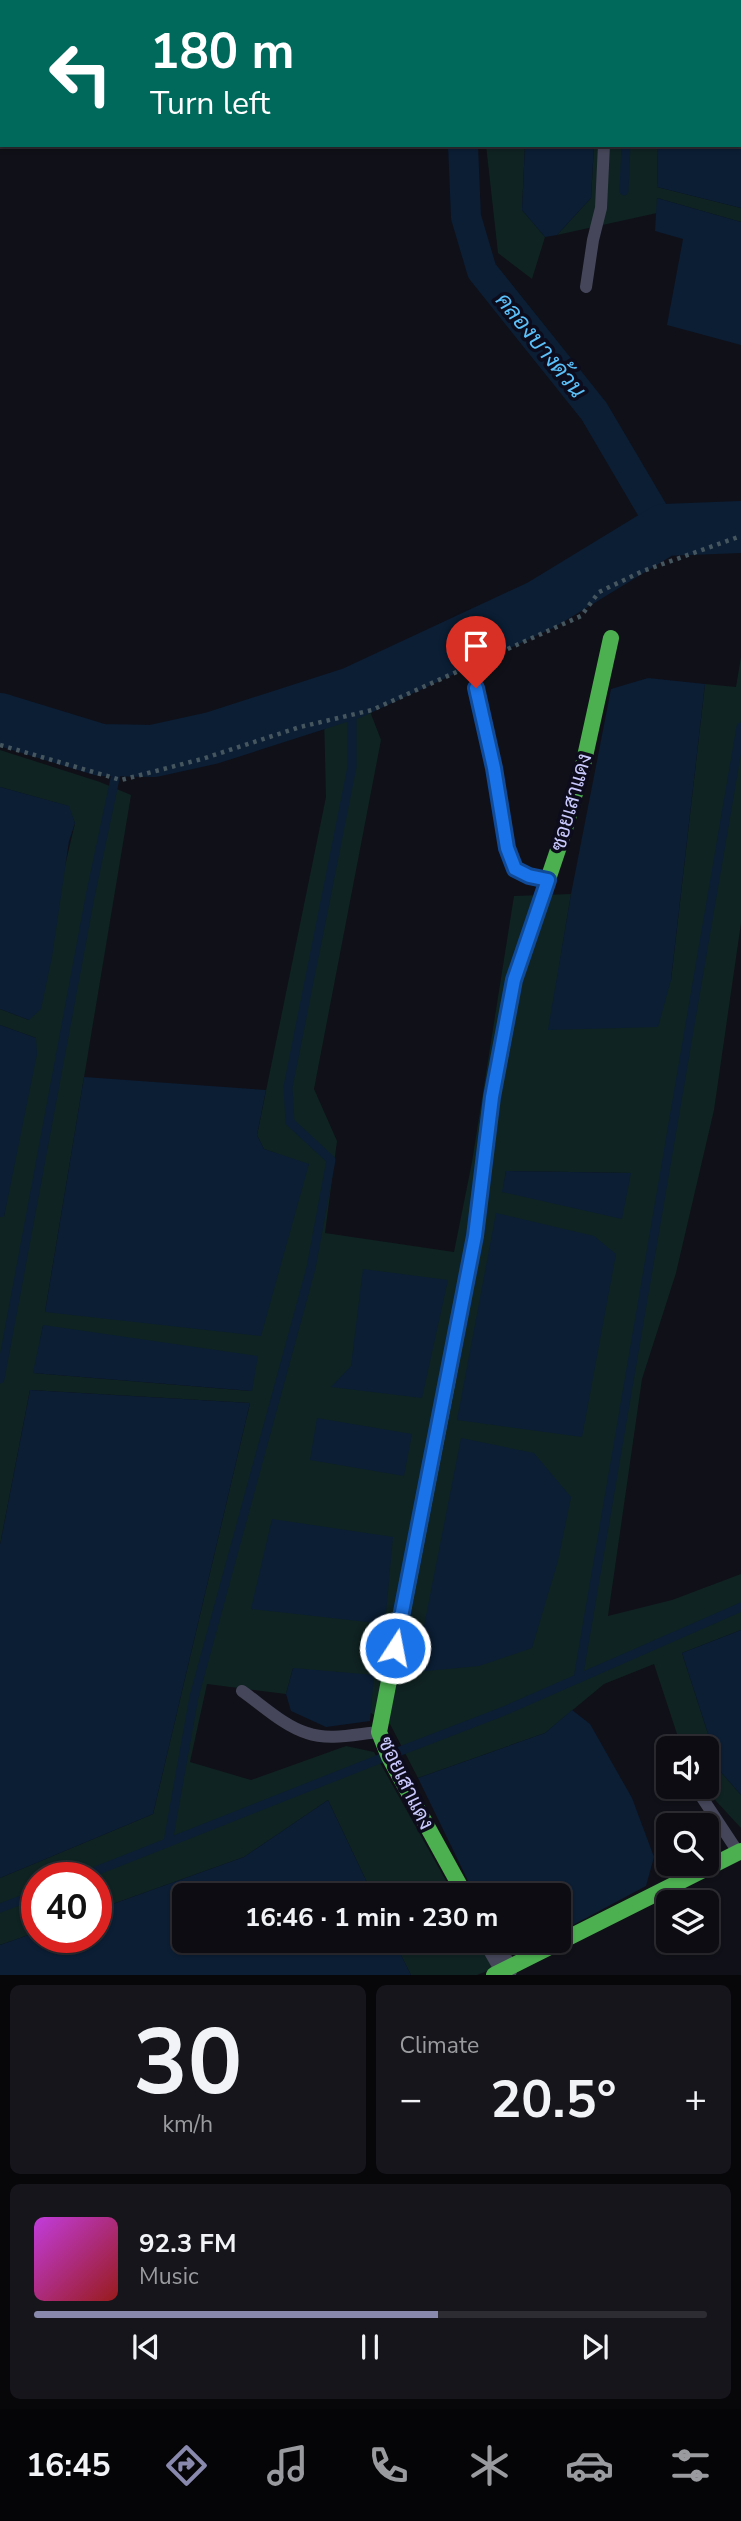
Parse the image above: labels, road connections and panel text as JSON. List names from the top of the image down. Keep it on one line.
{"streets":{"street":["ซอยเสาแดง"]},"water":["คลองบางด้วน"],"page":{"turn":["180 m","Turn left"],"limit":"40","trip":"16:46 · 1 min · 230 m","tile":[["30","km/h"],"Climate"],"heat":["−","20.5°","+"],"song":["92.3 FM","Music"],"tabs":"16:45"}}
